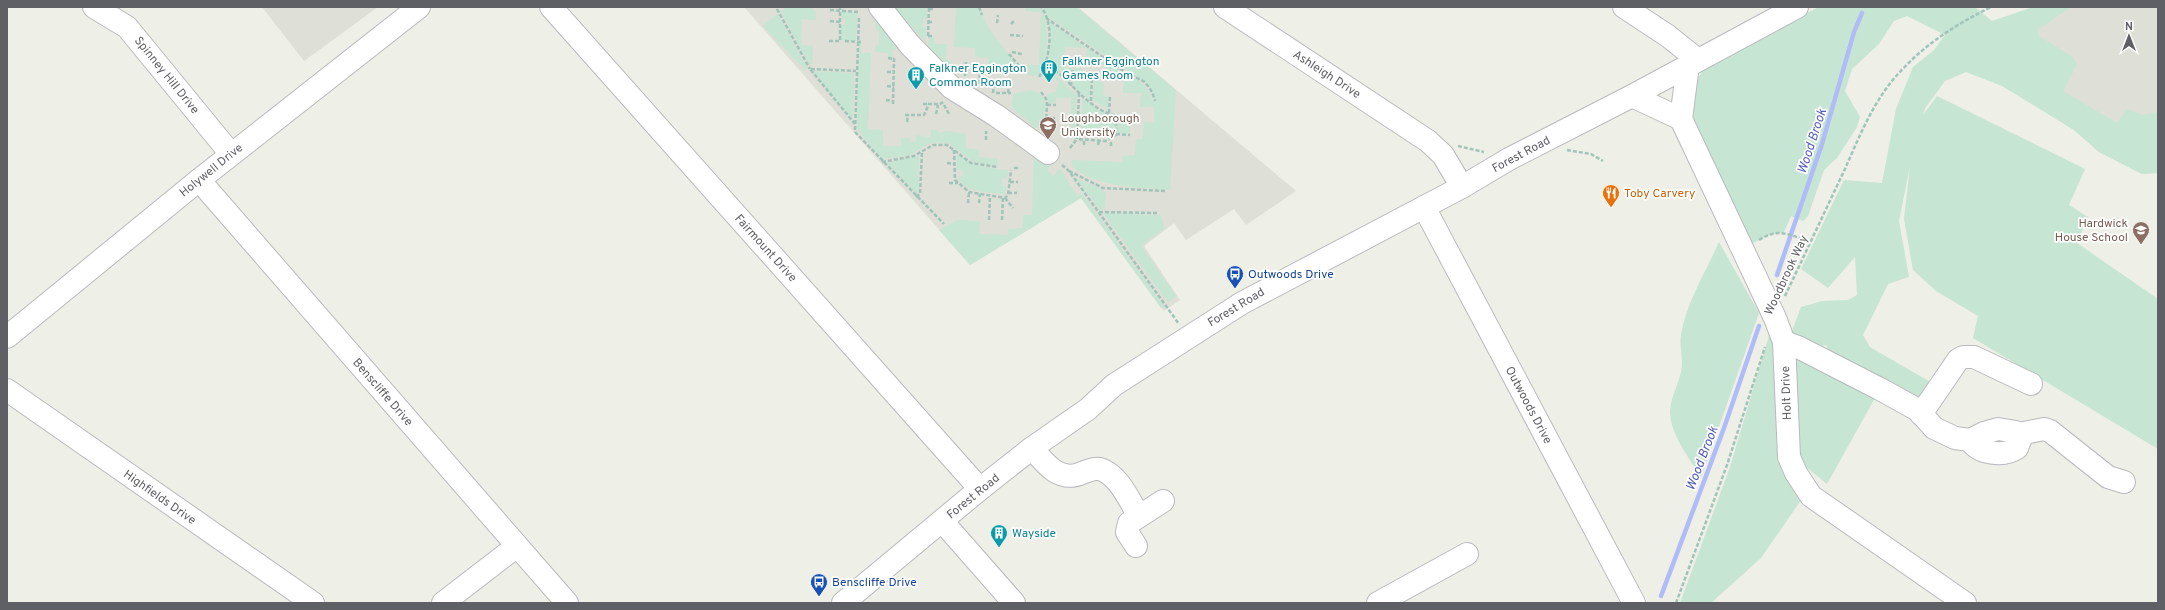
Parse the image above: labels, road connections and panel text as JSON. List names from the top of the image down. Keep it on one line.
{"streets":{"street":["Ashleigh Drive","Spinney Hill Drive","Forest Road","Holywell Drive","Fairmount Drive","Benscliffe Drive","Holt Drive","Outwoods Drive","Highfields Drive"],"path":["Woodbrook Way"]},"crossings":[["Ashleigh Drive","Forest Road"],["Spinney Hill Drive","Holywell Drive"],["Forest Road","Fairmount Drive"],["Forest Road","Outwoods Drive"],["Holywell Drive","Benscliffe Drive"],["Woodbrook Way","Holt Drive"]],"water":["Wood Brook"],"places":{"building":["Falkner Eggington Games Room","Falkner Eggington Common Room","Wayside"],"school or university":["Loughborough University","Hardwick House School"],"restaurant":["Toby Carvery"],"bus stop":["Outwoods Drive","Benscliffe Drive"]},"north":"top"}
